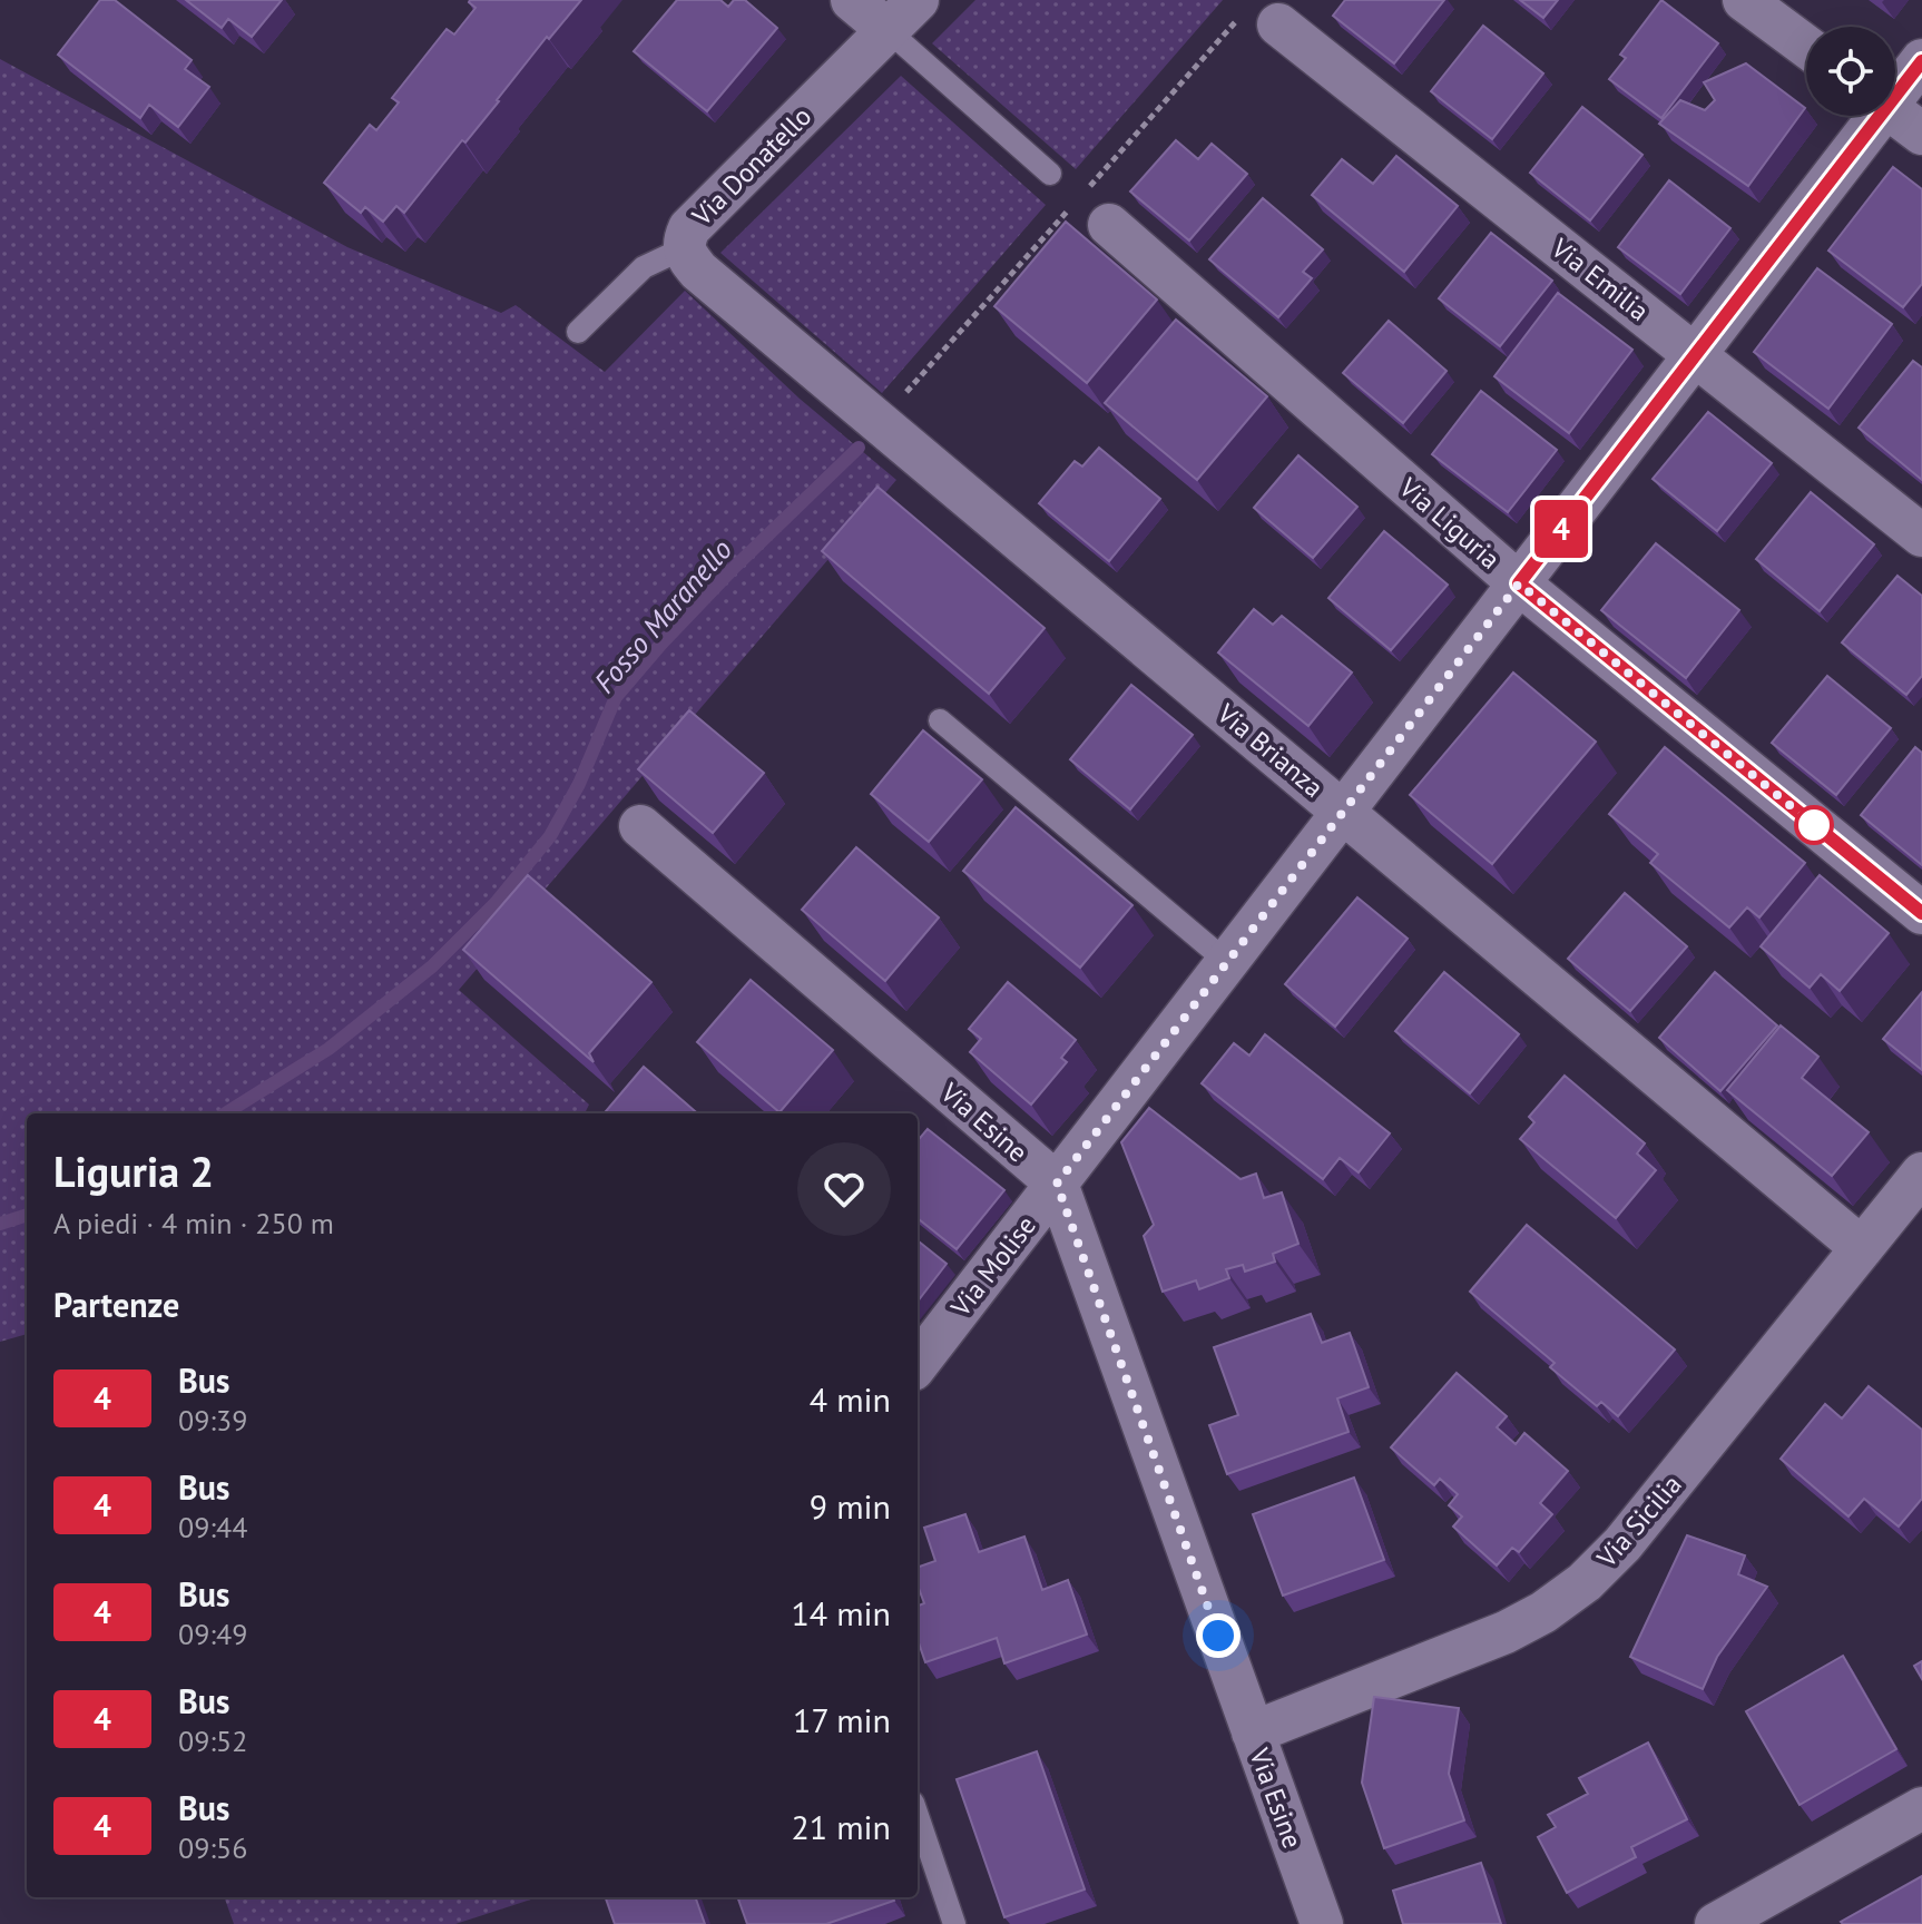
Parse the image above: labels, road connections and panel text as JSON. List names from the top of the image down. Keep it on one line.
{"streets":{"street":["Via Donatello","Via Emilia","Via Liguria","Via Brianza","Via Esine","Via Molise","Via Sicilia"]},"crossings":[["Via Donatello","Via Brianza"],["Via Emilia","Via Molise"],["Via Liguria","Via Molise"],["Via Brianza","Via Molise"],["Via Brianza","Via Sicilia"],["Via Esine","Via Molise"],["Via Esine","Via Sicilia"]],"water":["Fosso Maranello"],"lines":["bus line 4"],"page":{"on_map":"4","heading":[["Liguria 2","A piedi · 4 min · 250 m"],"Partenze"],"list":[{"mark":"4","name":"Bus","note":"09:39","value":"4 min"},{"mark":"4","name":"Bus","note":"09:44","value":"9 min"},{"mark":"4","name":"Bus","note":"09:49","value":"14 min"},{"mark":"4","name":"Bus","note":"09:52","value":"17 min"},{"mark":"4","name":"Bus","note":"09:56","value":"21 min"}]}}
